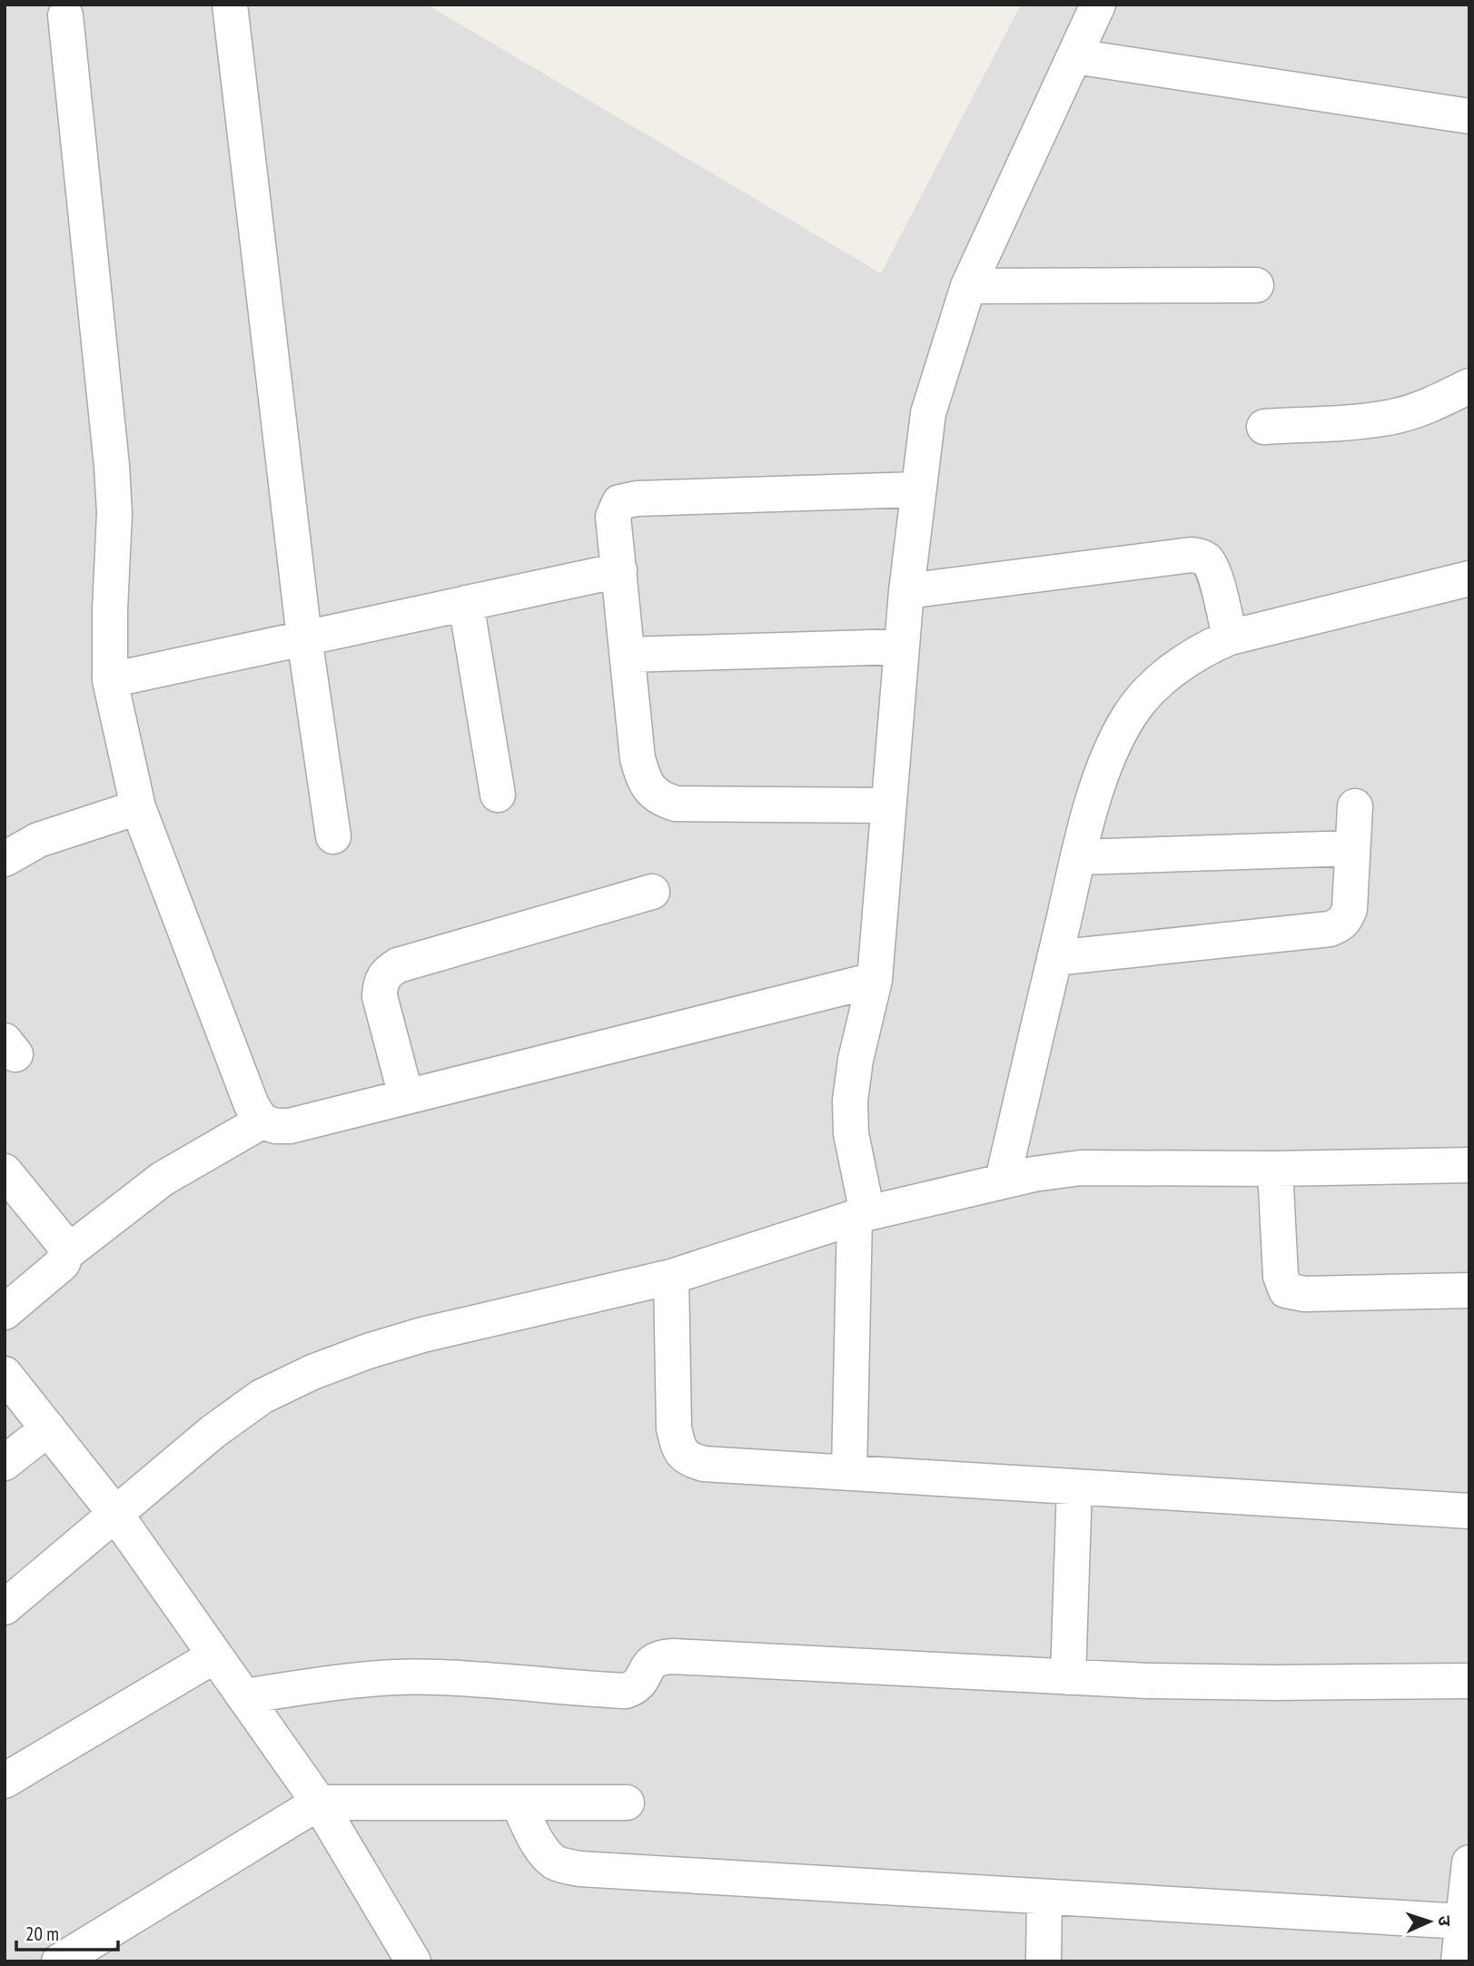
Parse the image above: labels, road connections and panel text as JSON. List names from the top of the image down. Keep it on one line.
{"scale_bar":"20 m","north":"right"}
